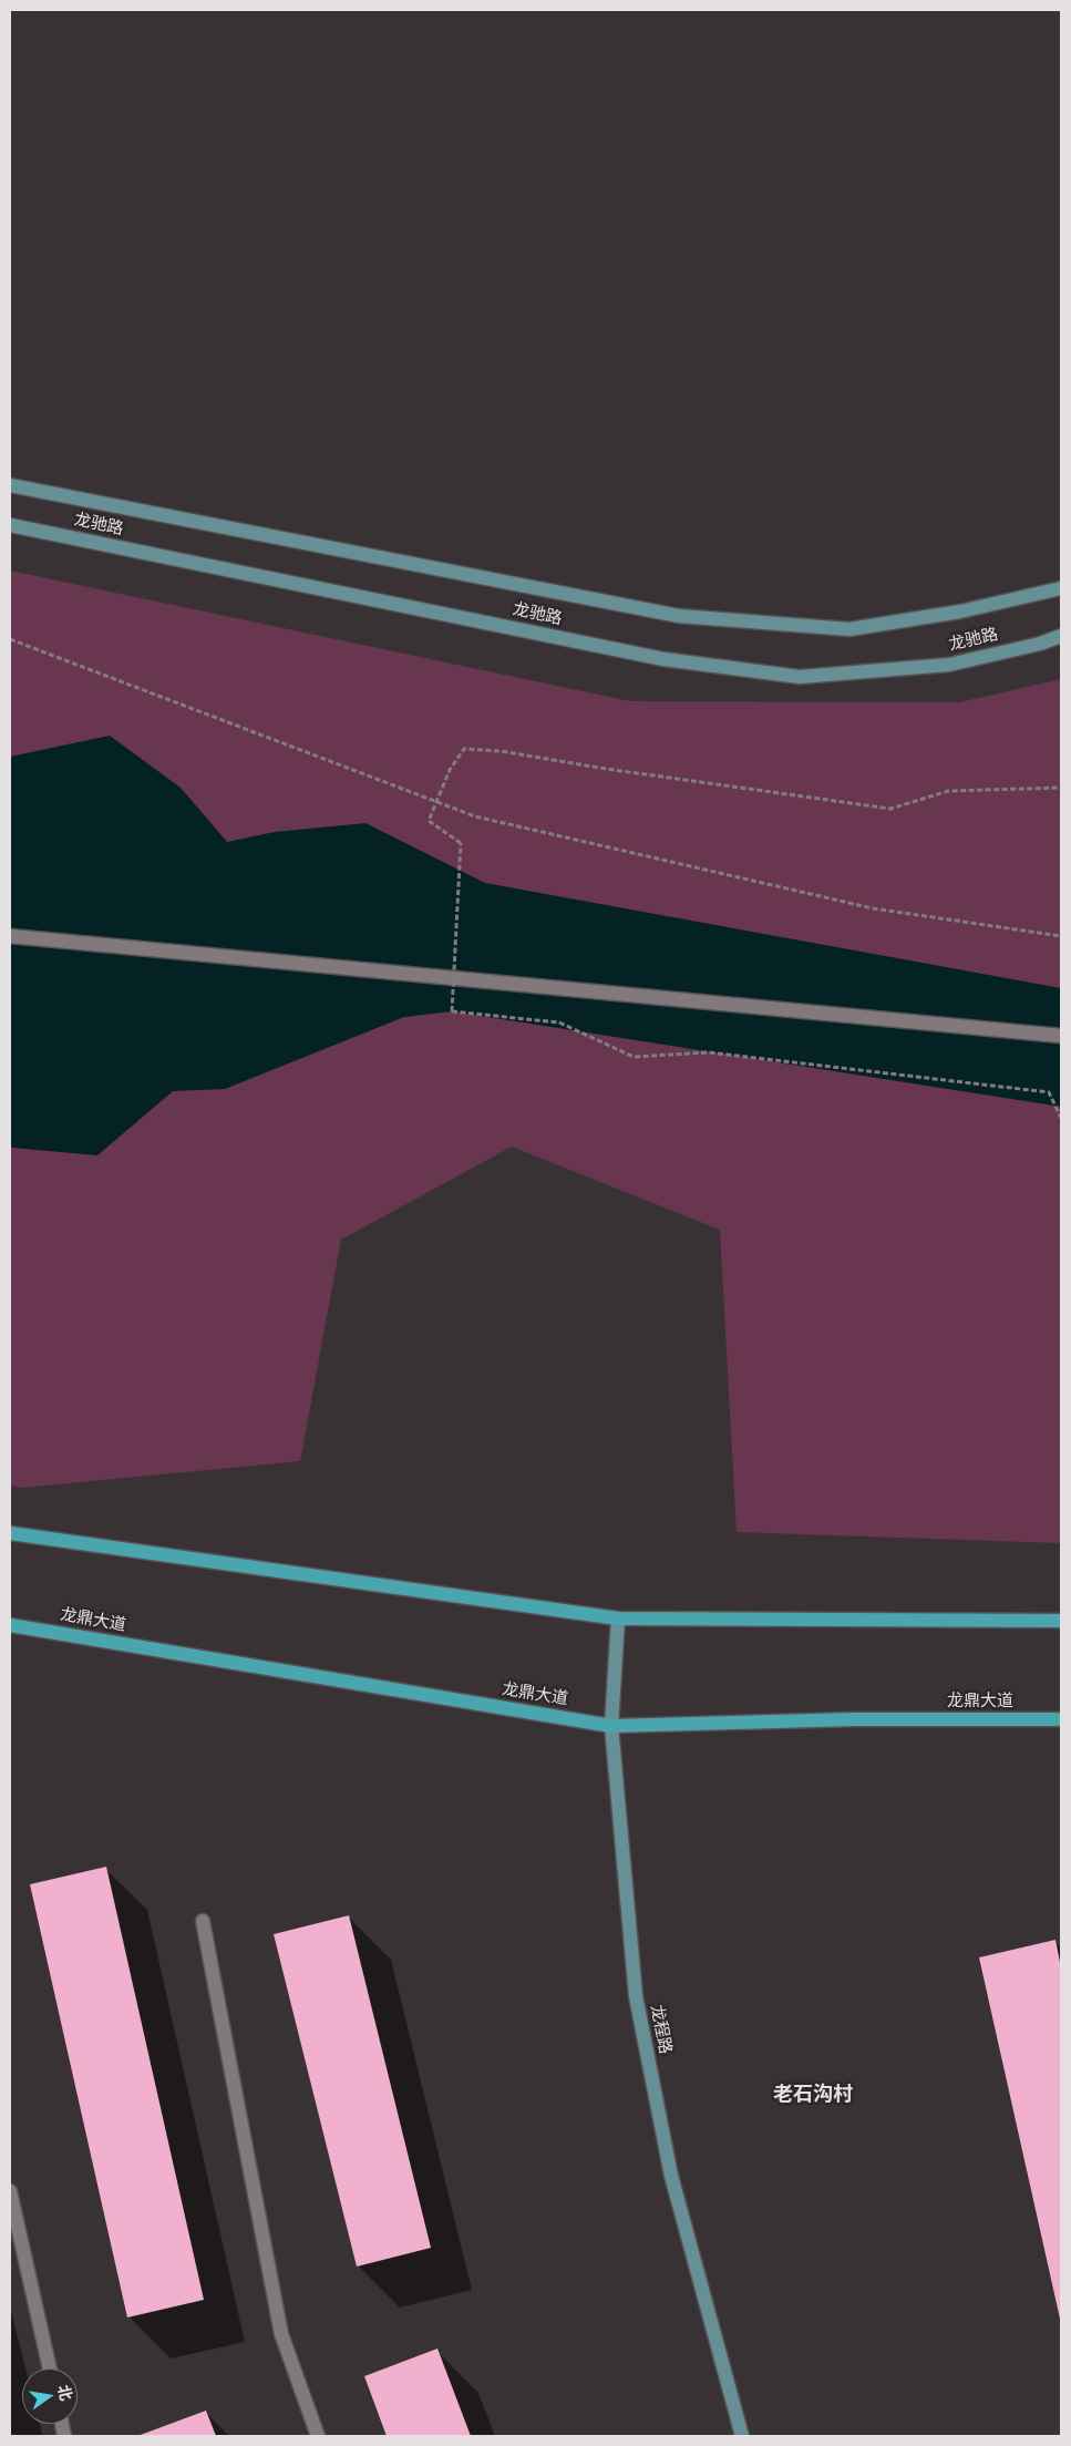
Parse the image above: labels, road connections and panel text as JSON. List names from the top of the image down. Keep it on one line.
{"streets":{"main road":["龙驰路","龙鼎大道","龙程路"]},"crossings":[["龙鼎大道","龙程路"]],"districts":["老石沟村"],"north":"right"}
